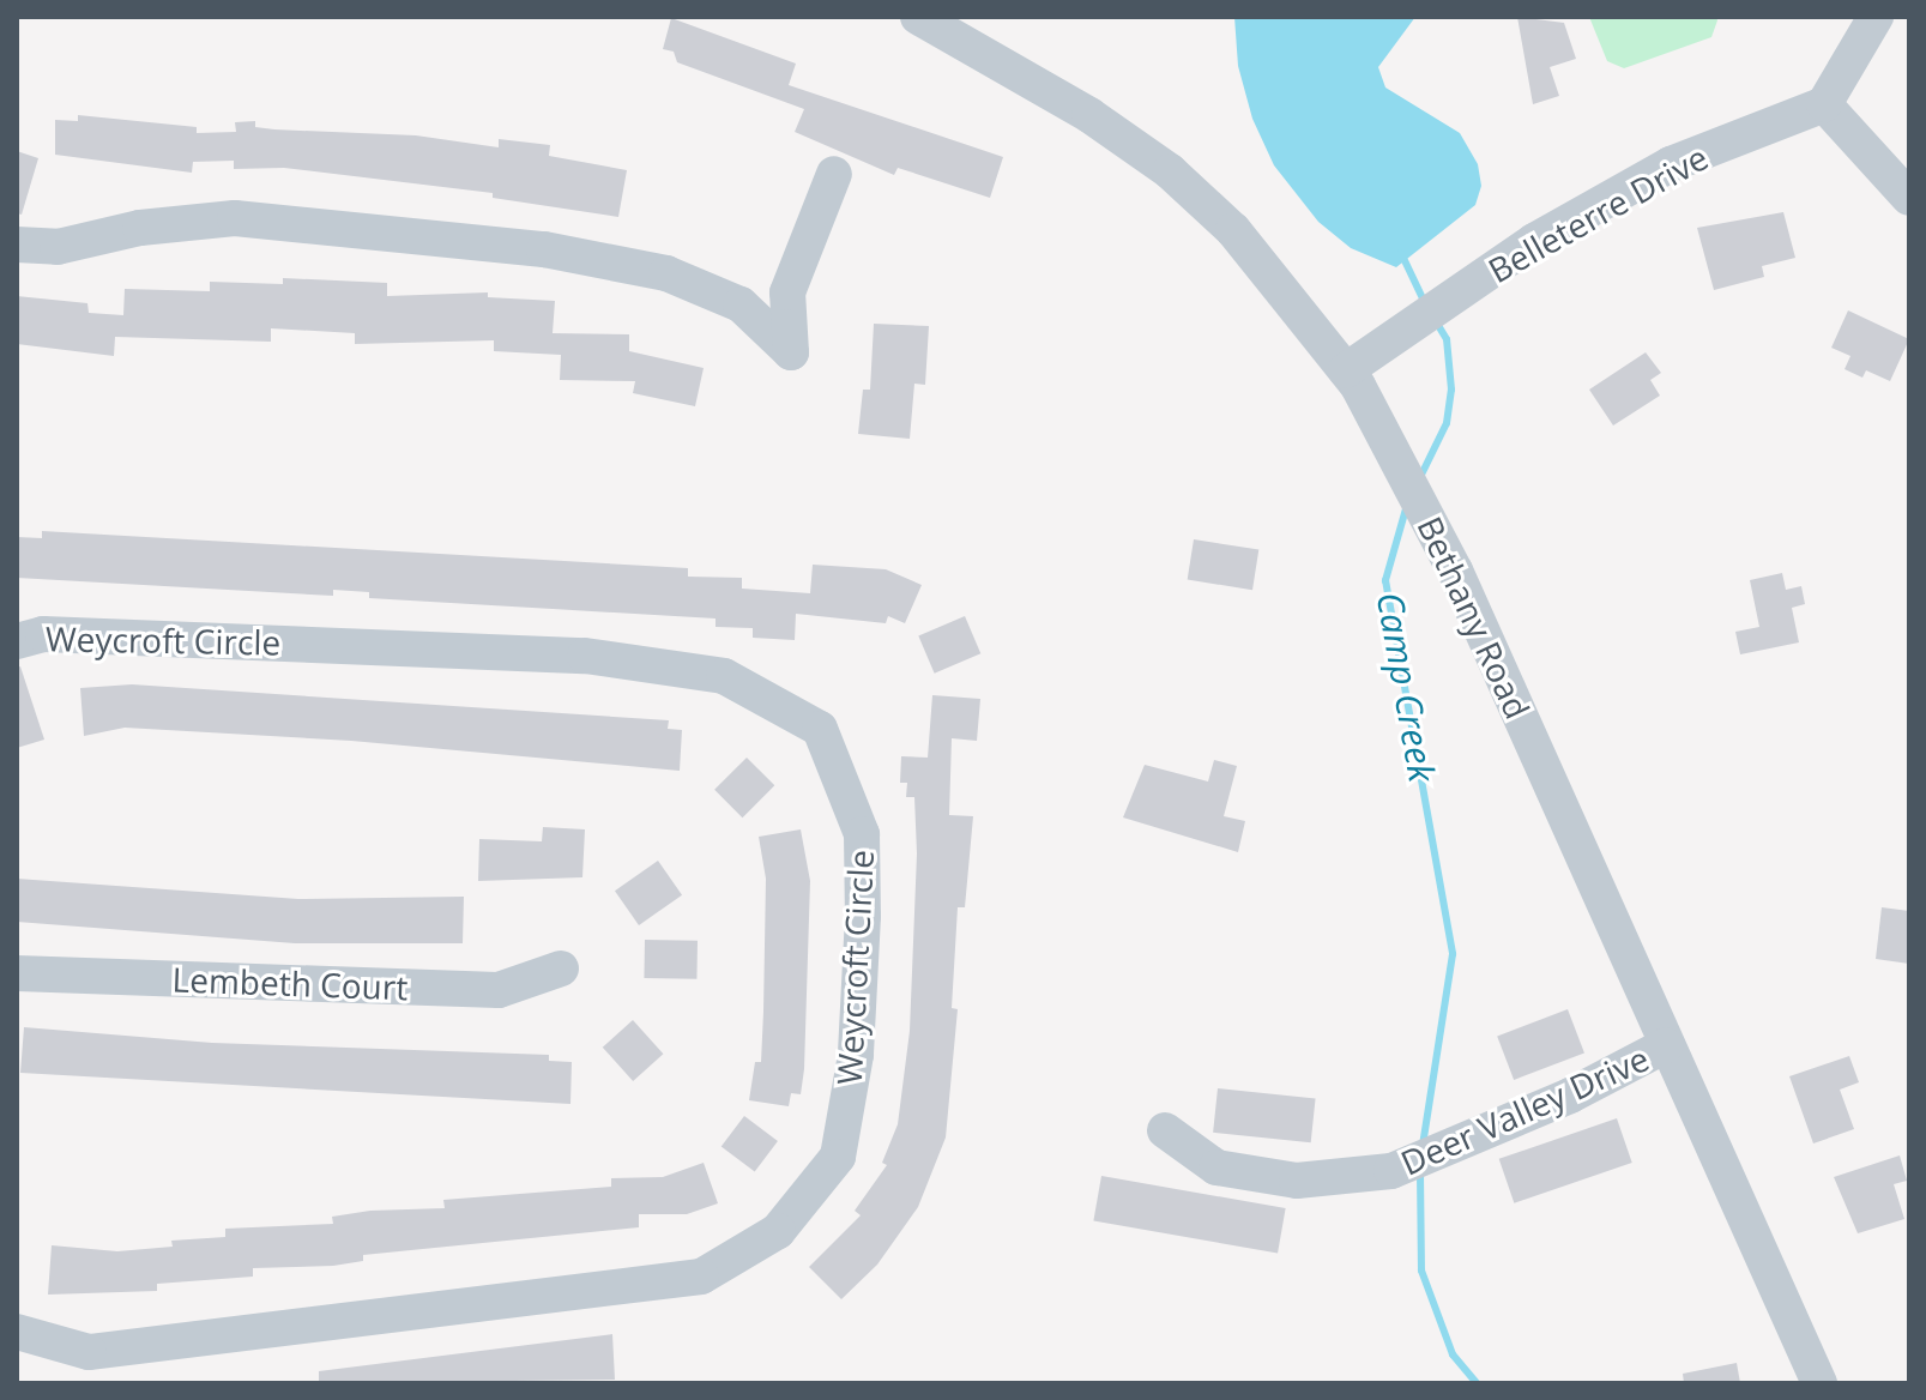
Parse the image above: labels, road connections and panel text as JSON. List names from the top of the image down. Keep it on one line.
{"streets":{"street":["Belleterre Drive","Bethany Road","Weycroft Circle","Lembeth Court","Deer Valley Drive"]},"crossings":[["Belleterre Drive","Bethany Road"],["Bethany Road","Deer Valley Drive"]],"water":["Camp Creek"]}
